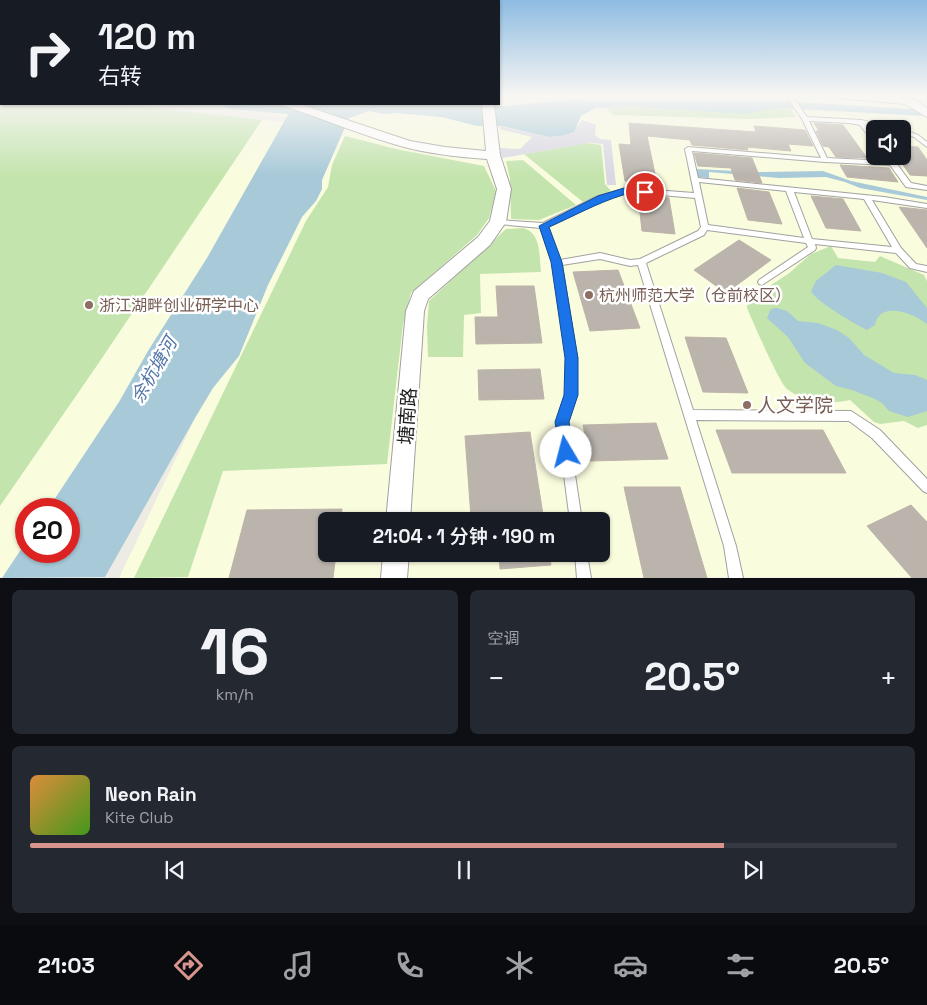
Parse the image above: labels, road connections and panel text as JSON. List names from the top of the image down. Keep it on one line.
{"streets":{"street":["塘南路"]},"water":["余杭塘河"],"places":["杭州师范大学（仓前校区）","浙江湖畔创业研学中心","人文学院"],"page":{"turn":["120 m","右转"],"limit":"20","trip":"21:04 · 1 分钟 · 190 m","tile":[["16","km/h"],"空调"],"heat":["−","20.5°","+"],"song":["Neon Rain","Kite Club"],"tabs":["21:03","20.5°"]}}
